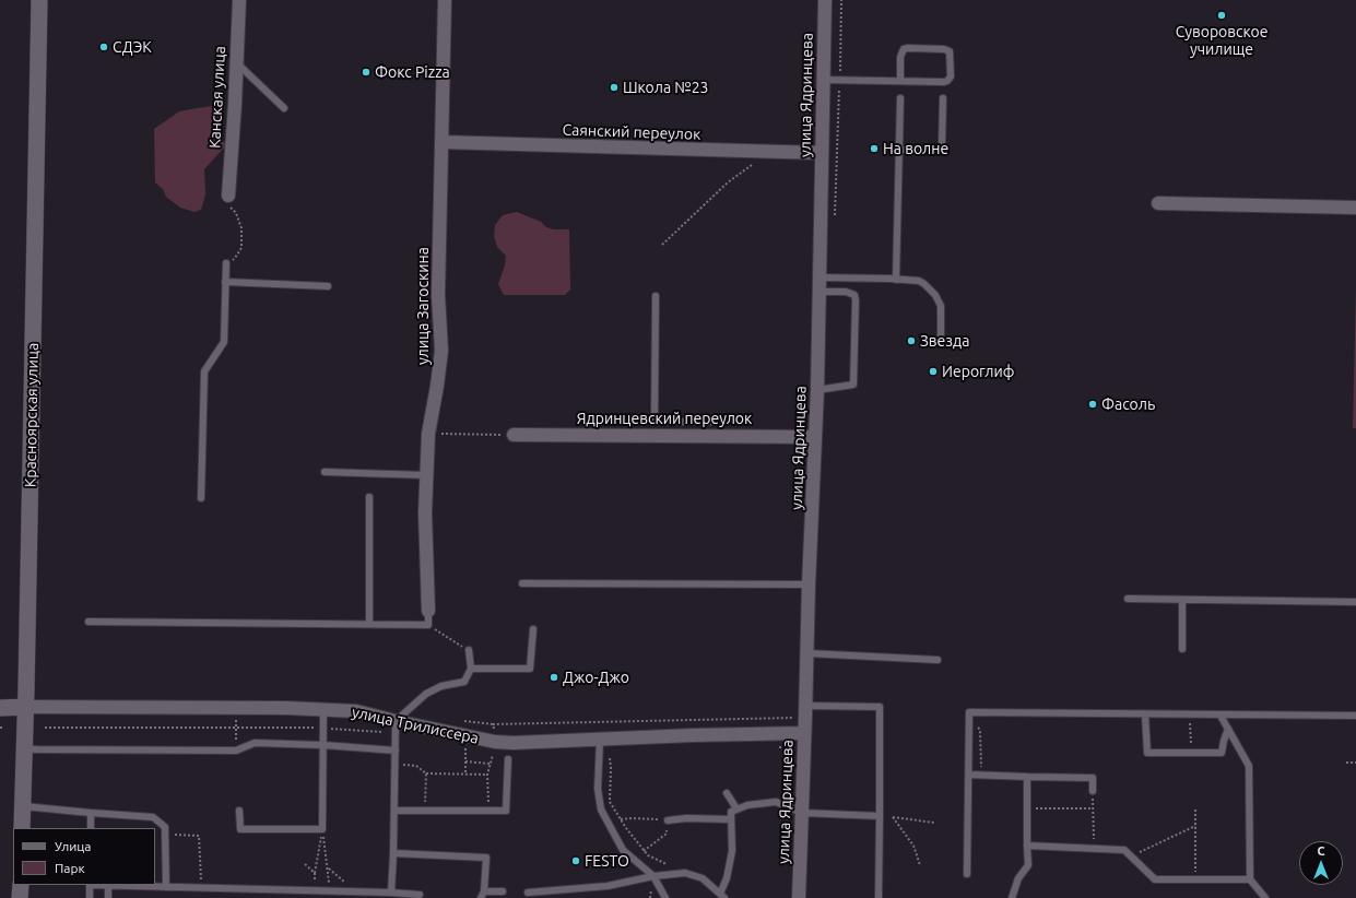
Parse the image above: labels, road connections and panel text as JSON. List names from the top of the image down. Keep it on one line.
{"streets":{"street":["улица Ядринцева","Канская улица","Саянский переулок","улица Загоскина","Красноярская улица","Ядринцевский переулок","улица Трилиссера"]},"crossings":[["улица Ядринцева","Саянский переулок"],["улица Ядринцева","Ядринцевский переулок"],["улица Ядринцева","улица Трилиссера"],["Саянский переулок","улица Загоскина"],["Красноярская улица","улица Трилиссера"]],"places":["Суворовское училище","СДЭК","Фокс Pizza","Школа №23","На волне","Звезда","Иероглиф","Фасоль","Джо-Джо","FESTO"],"legend":["Улица","Парк"],"north":"top"}
